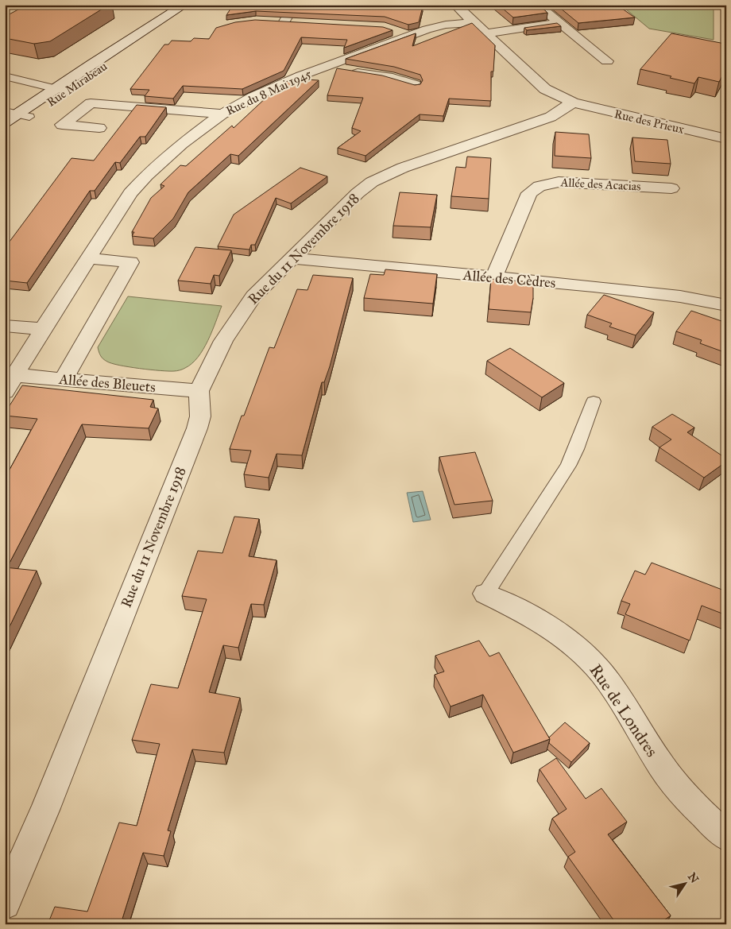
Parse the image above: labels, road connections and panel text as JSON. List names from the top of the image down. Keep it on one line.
{"streets":{"street":["Rue Mirabeau","Rue du 8 Mai 1945","Rue des Prieux","Allée des Acacias","Rue du 11 Novembre 1918","Allée des Cèdres","Allée des Bleuets","Rue de Londres"]},"crossings":[["Rue du 8 Mai 1945","Allée des Bleuets"],["Rue des Prieux","Rue du 11 Novembre 1918"],["Allée des Acacias","Allée des Cèdres"],["Rue du 11 Novembre 1918","Allée des Cèdres"],["Rue du 11 Novembre 1918","Allée des Bleuets"]],"north":"top right"}
